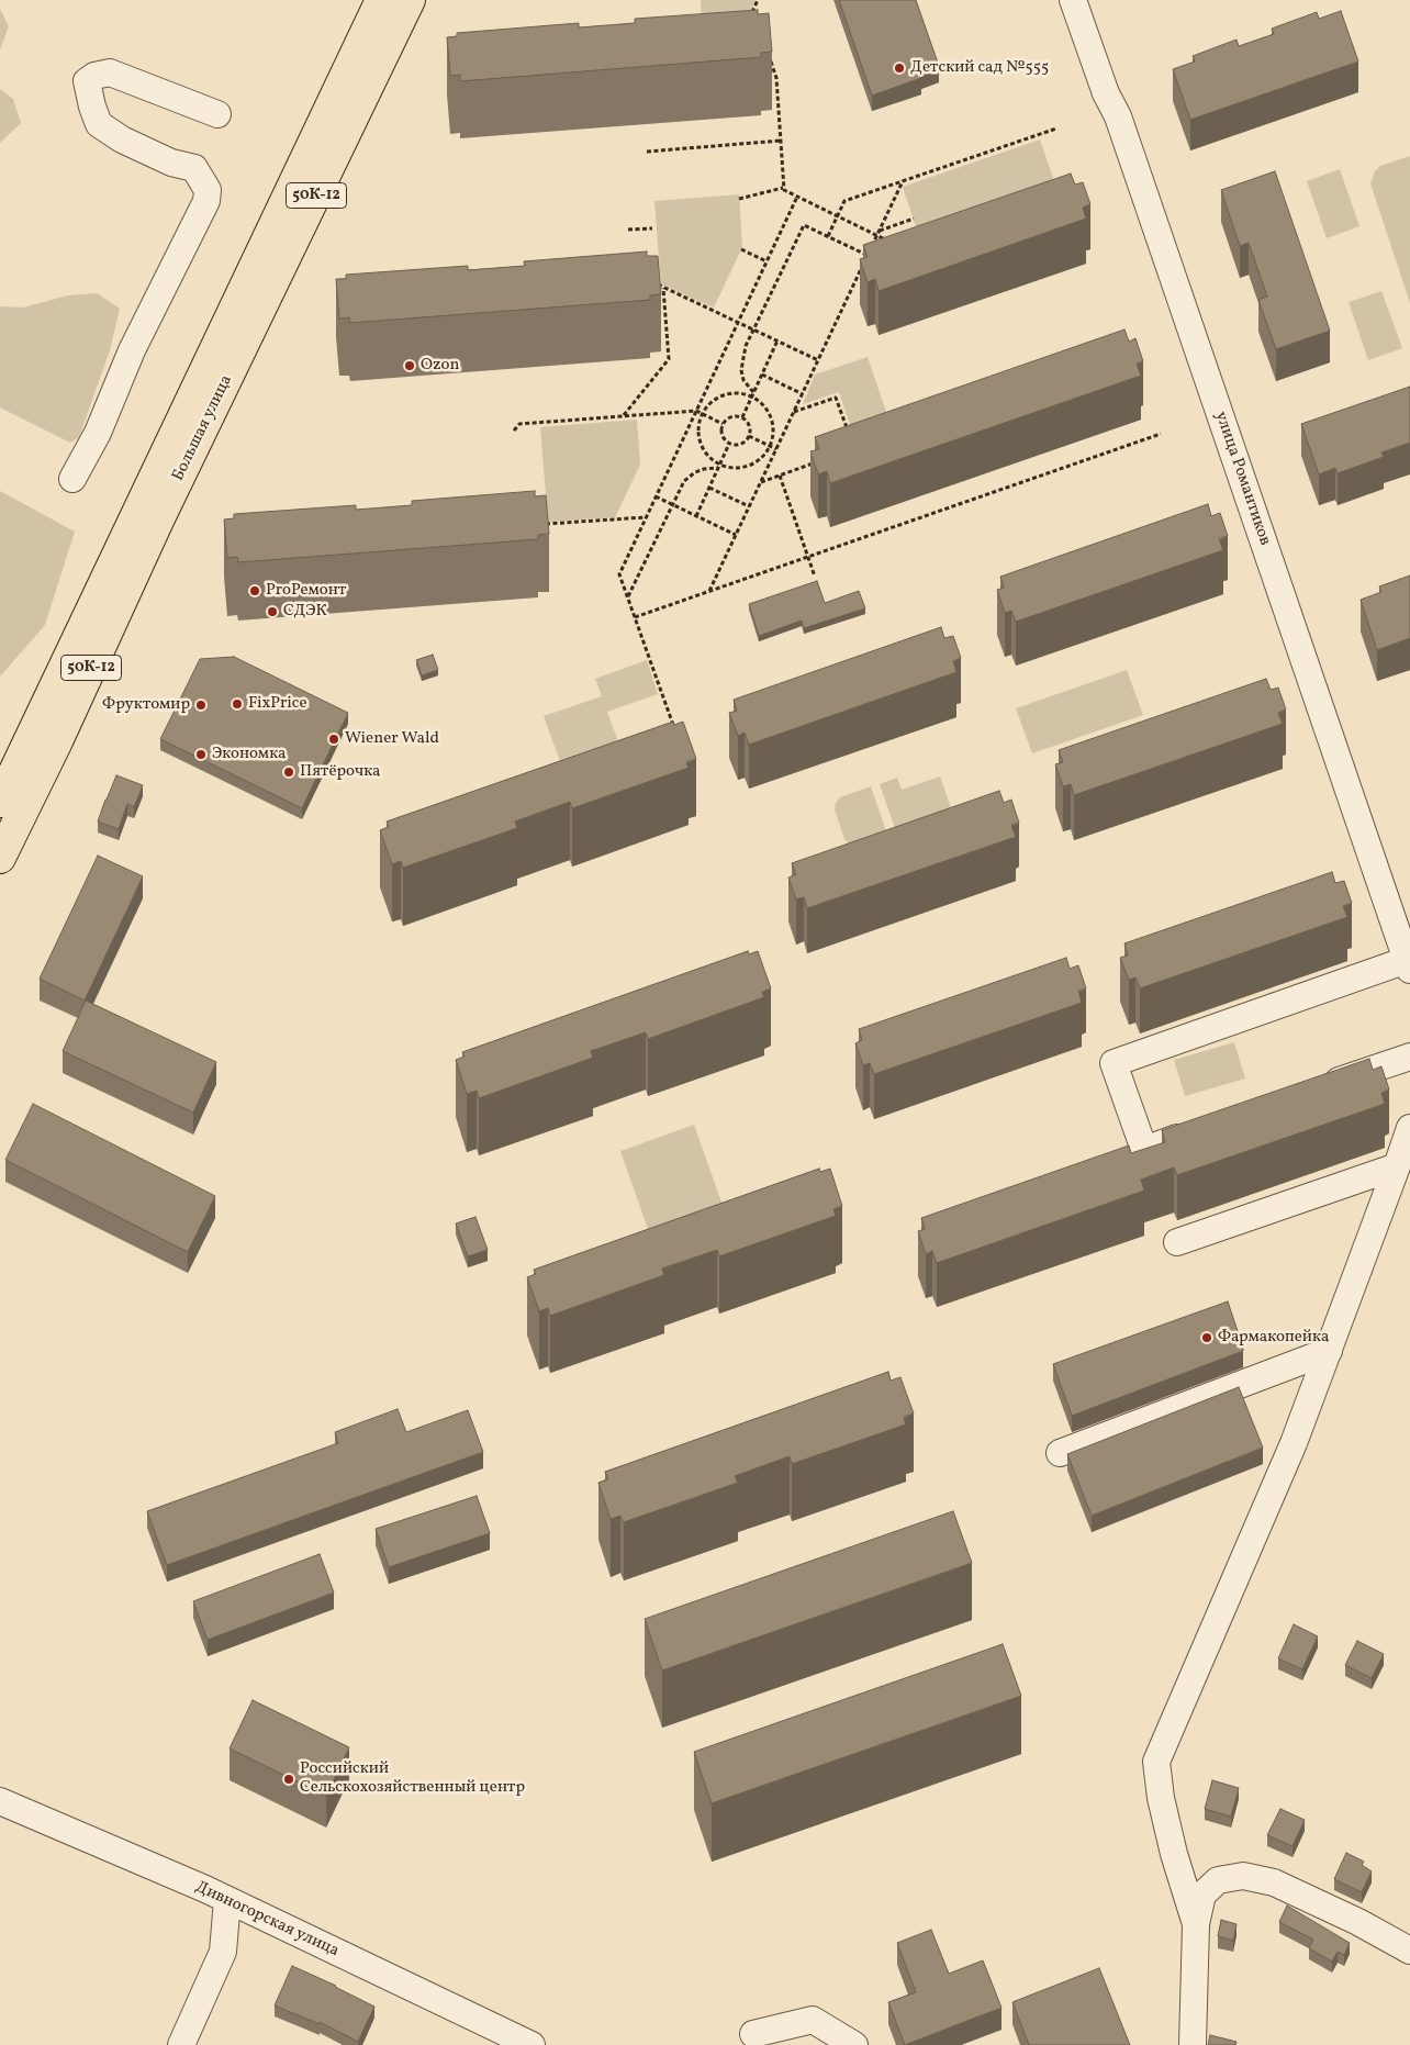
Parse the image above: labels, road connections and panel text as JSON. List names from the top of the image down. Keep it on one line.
{"streets":{"main road":["50К-12","Большая улица"],"street":["улица Романтиков","Дивногорская улица"]},"places":["Детский сад №555","Ozon","ProРемонт","СДЭК","FixPrice","Фруктомир","Wiener Wald","Экономка","Пятёрочка","Фармакопейка","Российский Сельскохозяйственный центр"]}
